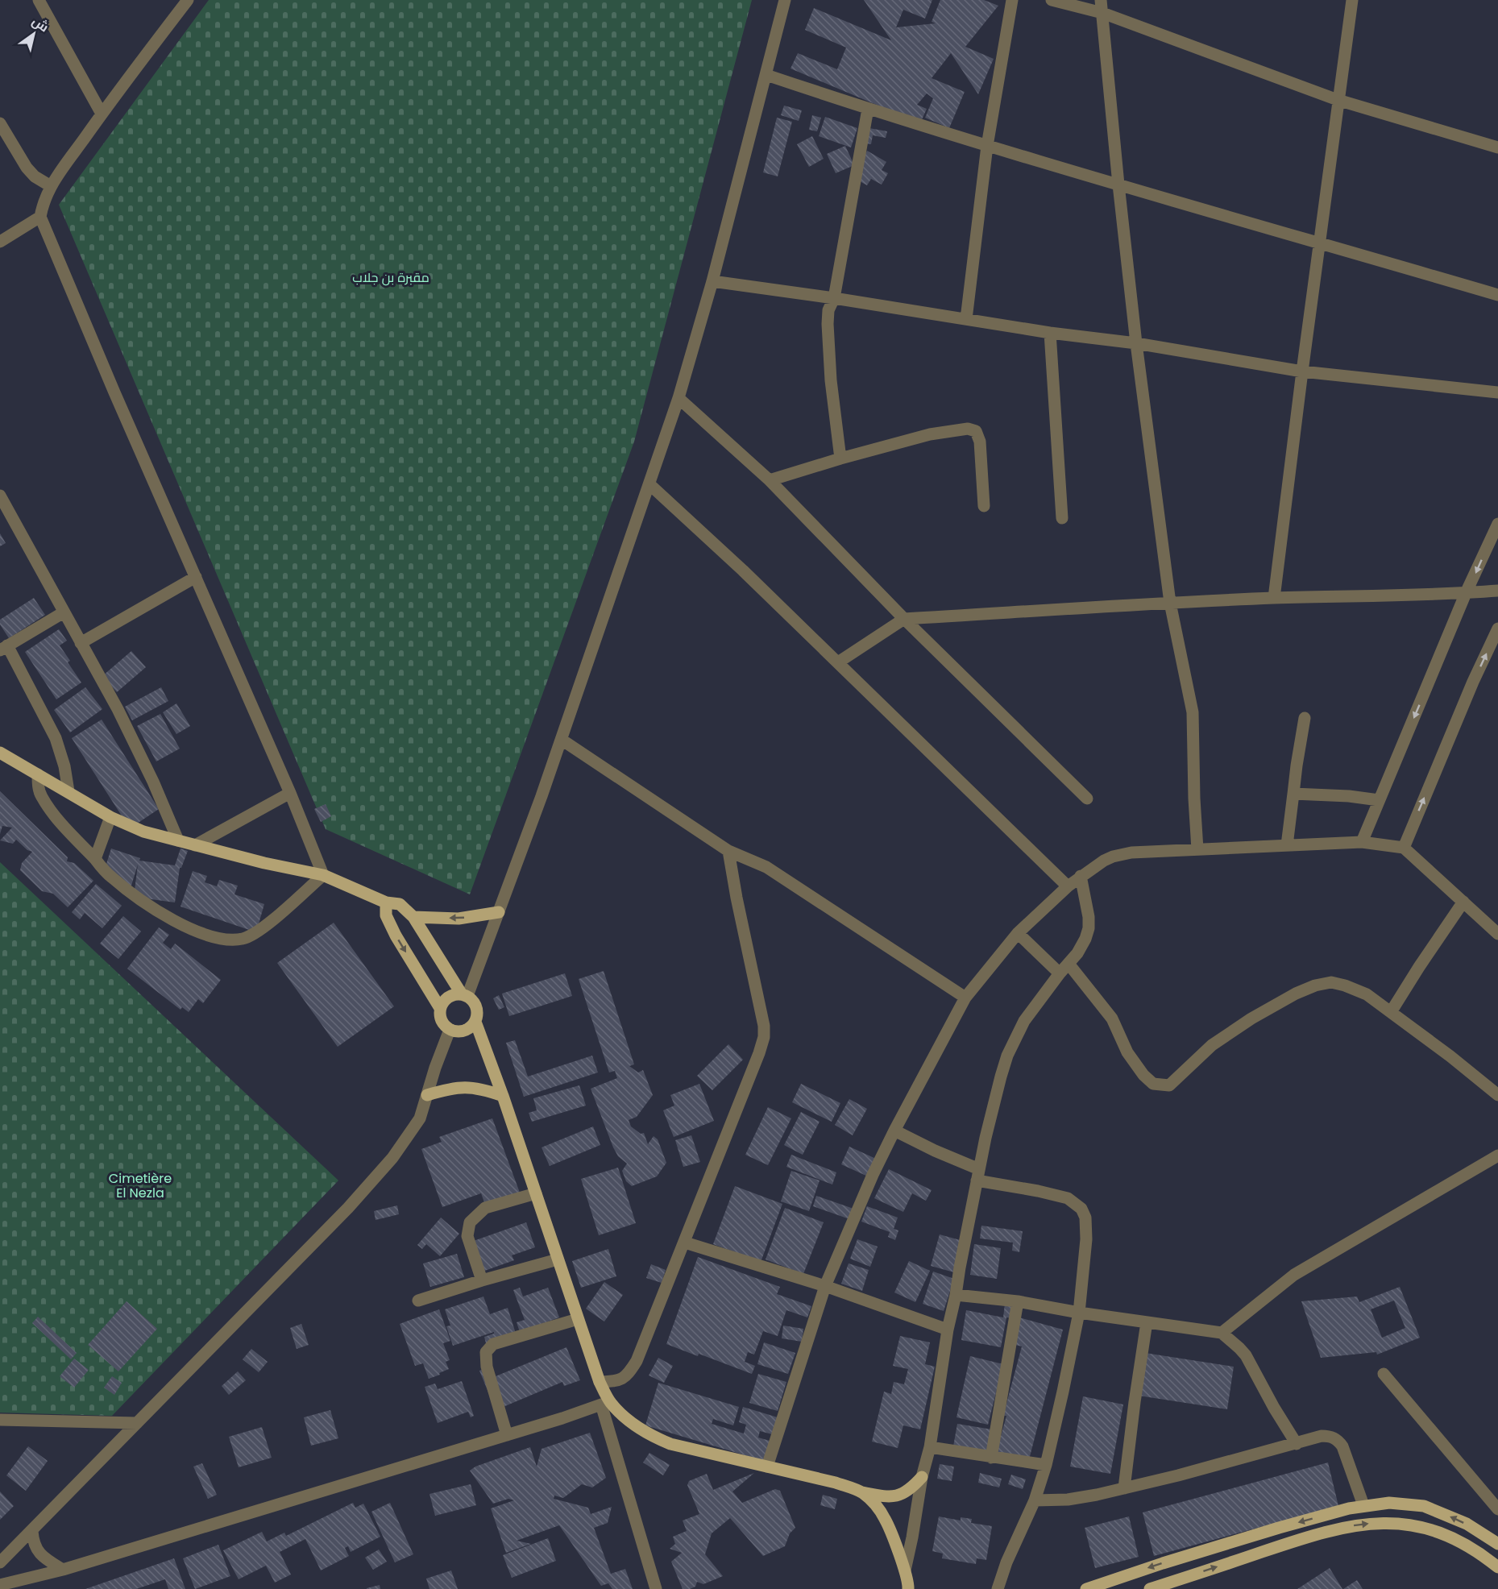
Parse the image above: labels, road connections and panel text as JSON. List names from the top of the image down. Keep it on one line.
{"parks":["مقبرة بن جلاب","Cimetière El Nezla"],"north":"top right"}
